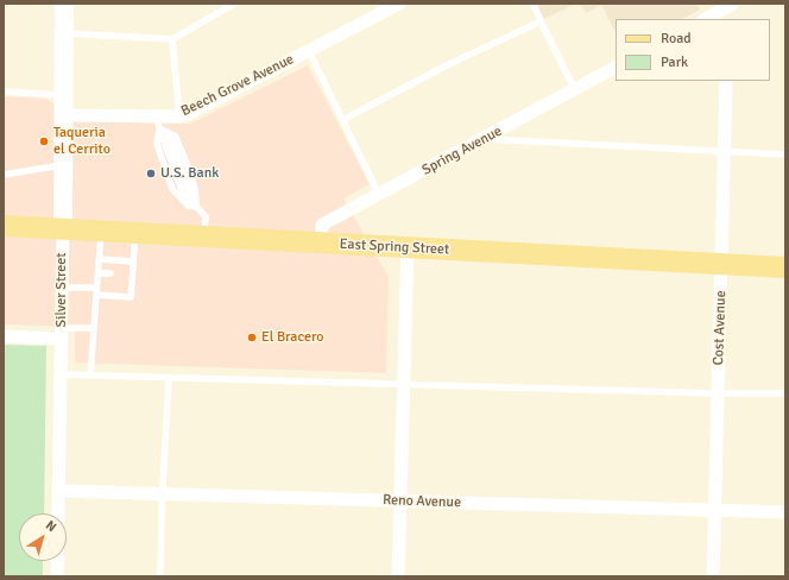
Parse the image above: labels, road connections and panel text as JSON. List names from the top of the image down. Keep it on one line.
{"streets":{"main road":["East Spring Street","Silver Street"],"street":["Beech Grove Avenue","Spring Avenue","Cost Avenue","Reno Avenue"]},"crossings":[["Beech Grove Avenue","Silver Street"],["Spring Avenue","East Spring Street"],["East Spring Street","Silver Street"],["East Spring Street","Cost Avenue"],["Silver Street","Reno Avenue"],["Cost Avenue","Reno Avenue"]],"places":["Taqueria el Cerrito","U.S. Bank","El Bracero"],"legend":["Road","Park"],"north":"top right"}
